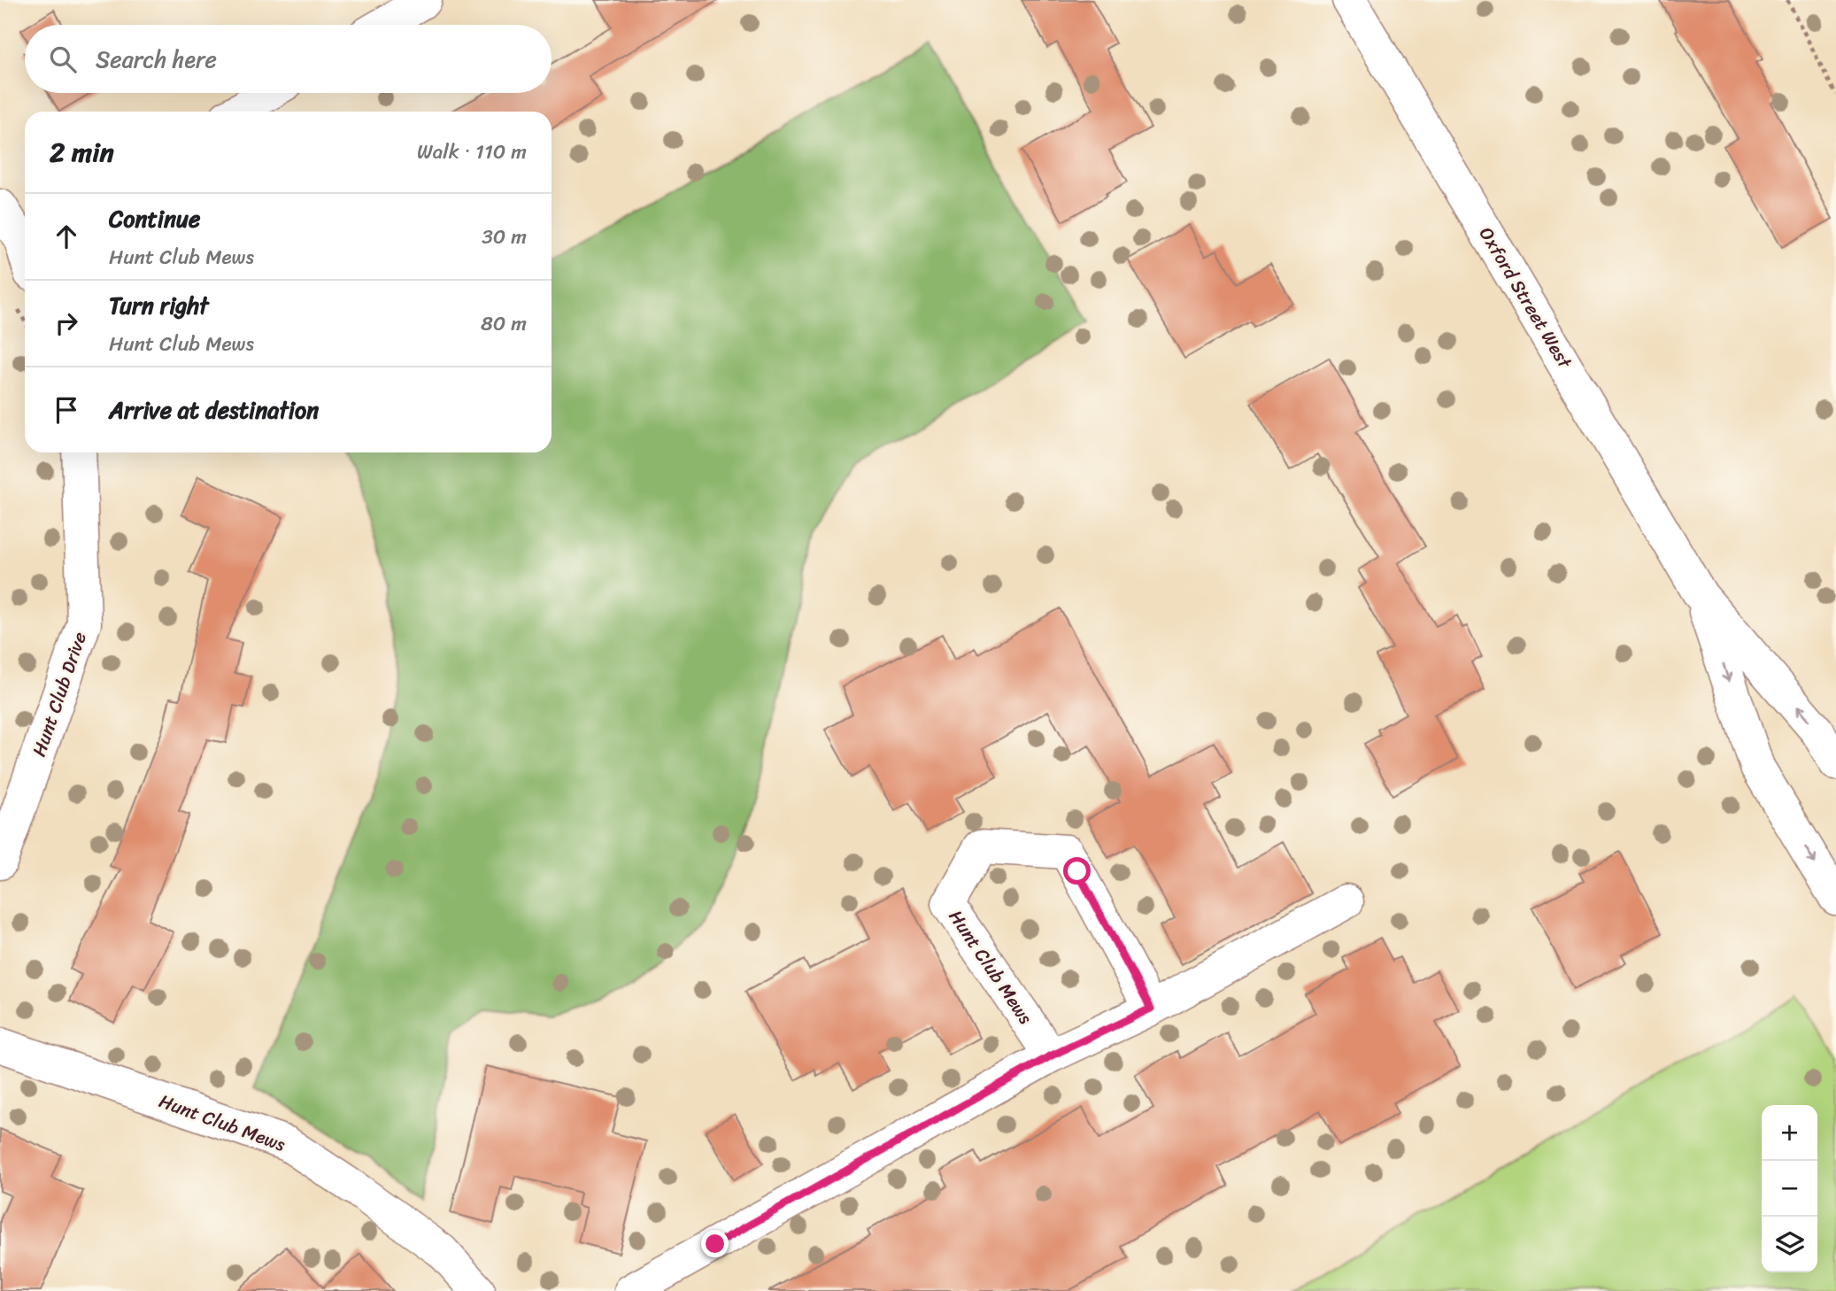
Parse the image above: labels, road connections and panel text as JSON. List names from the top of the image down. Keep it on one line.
{"streets":{"street":["Oxford Street West","Hunt Club Drive","Hunt Club Mews"]},"page":{"search":"Search here","heading":["2 min","Walk · 110 m"],"list":[["Continue","Hunt Club Mews","30 m"],["Turn right","Hunt Club Mews","80 m"],"Arrive at destination"],"map_buttons":["+","−"]}}
